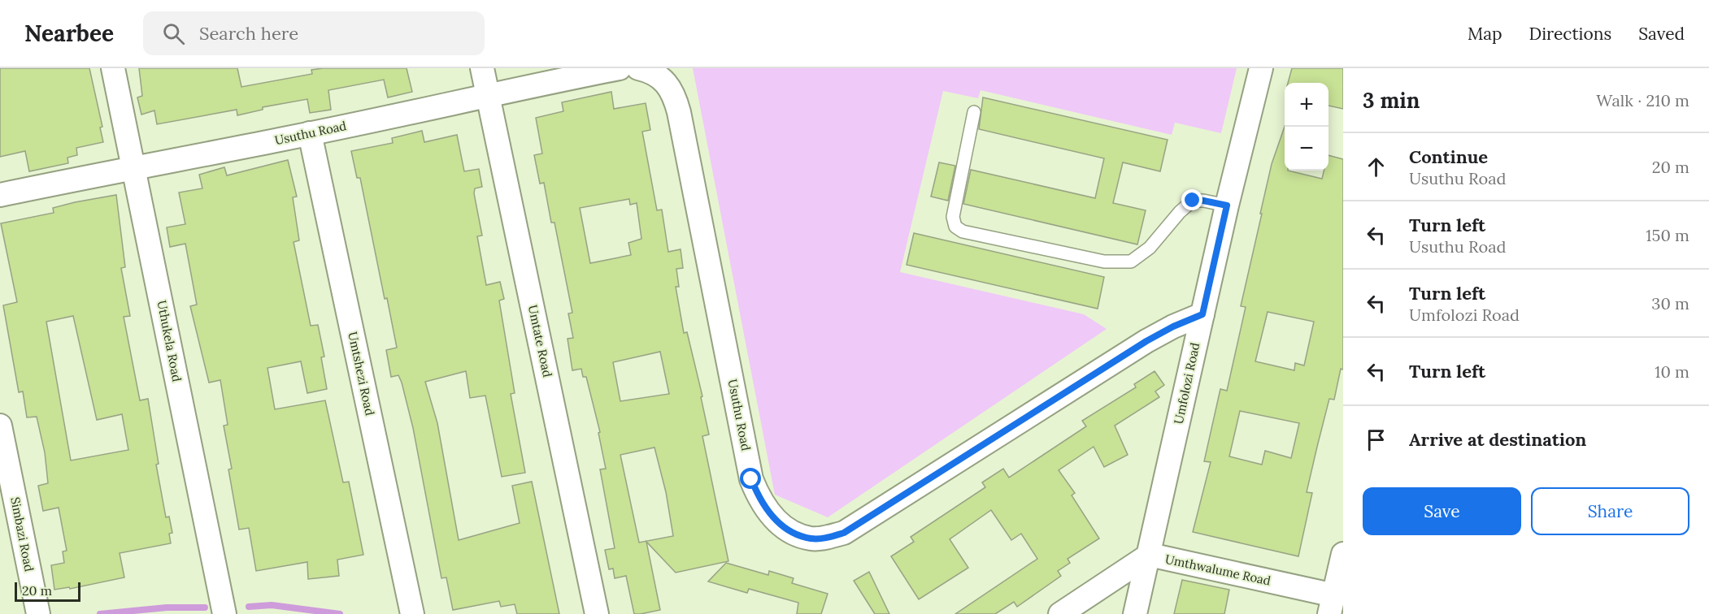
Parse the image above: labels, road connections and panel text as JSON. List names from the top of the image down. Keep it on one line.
{"streets":{"street":["Usuthu Road","Uthukela Road","Umtate Road","Umtshezi Road","Umfolozi Road","Simbazi Road","Umthwalume Road"]},"crossings":[["Usuthu Road","Uthukela Road"],["Usuthu Road","Umtate Road"],["Usuthu Road","Umtshezi Road"],["Usuthu Road","Umfolozi Road"],["Umfolozi Road","Umthwalume Road"]],"scale_bar":"20 m","page":{"header":"Nearbee","search":"Search here","nav":["Map","Directions","Saved"],"heading":["3 min","Walk · 210 m"],"map_buttons":["+","−"],"list":[["Continue","Usuthu Road","20 m"],["Turn left","Usuthu Road","150 m"],["Turn left","Umfolozi Road","30 m"],["Turn left","10 m"],"Arrive at destination"],"buttons":["Save","Share"],"scale":"20 m"}}
